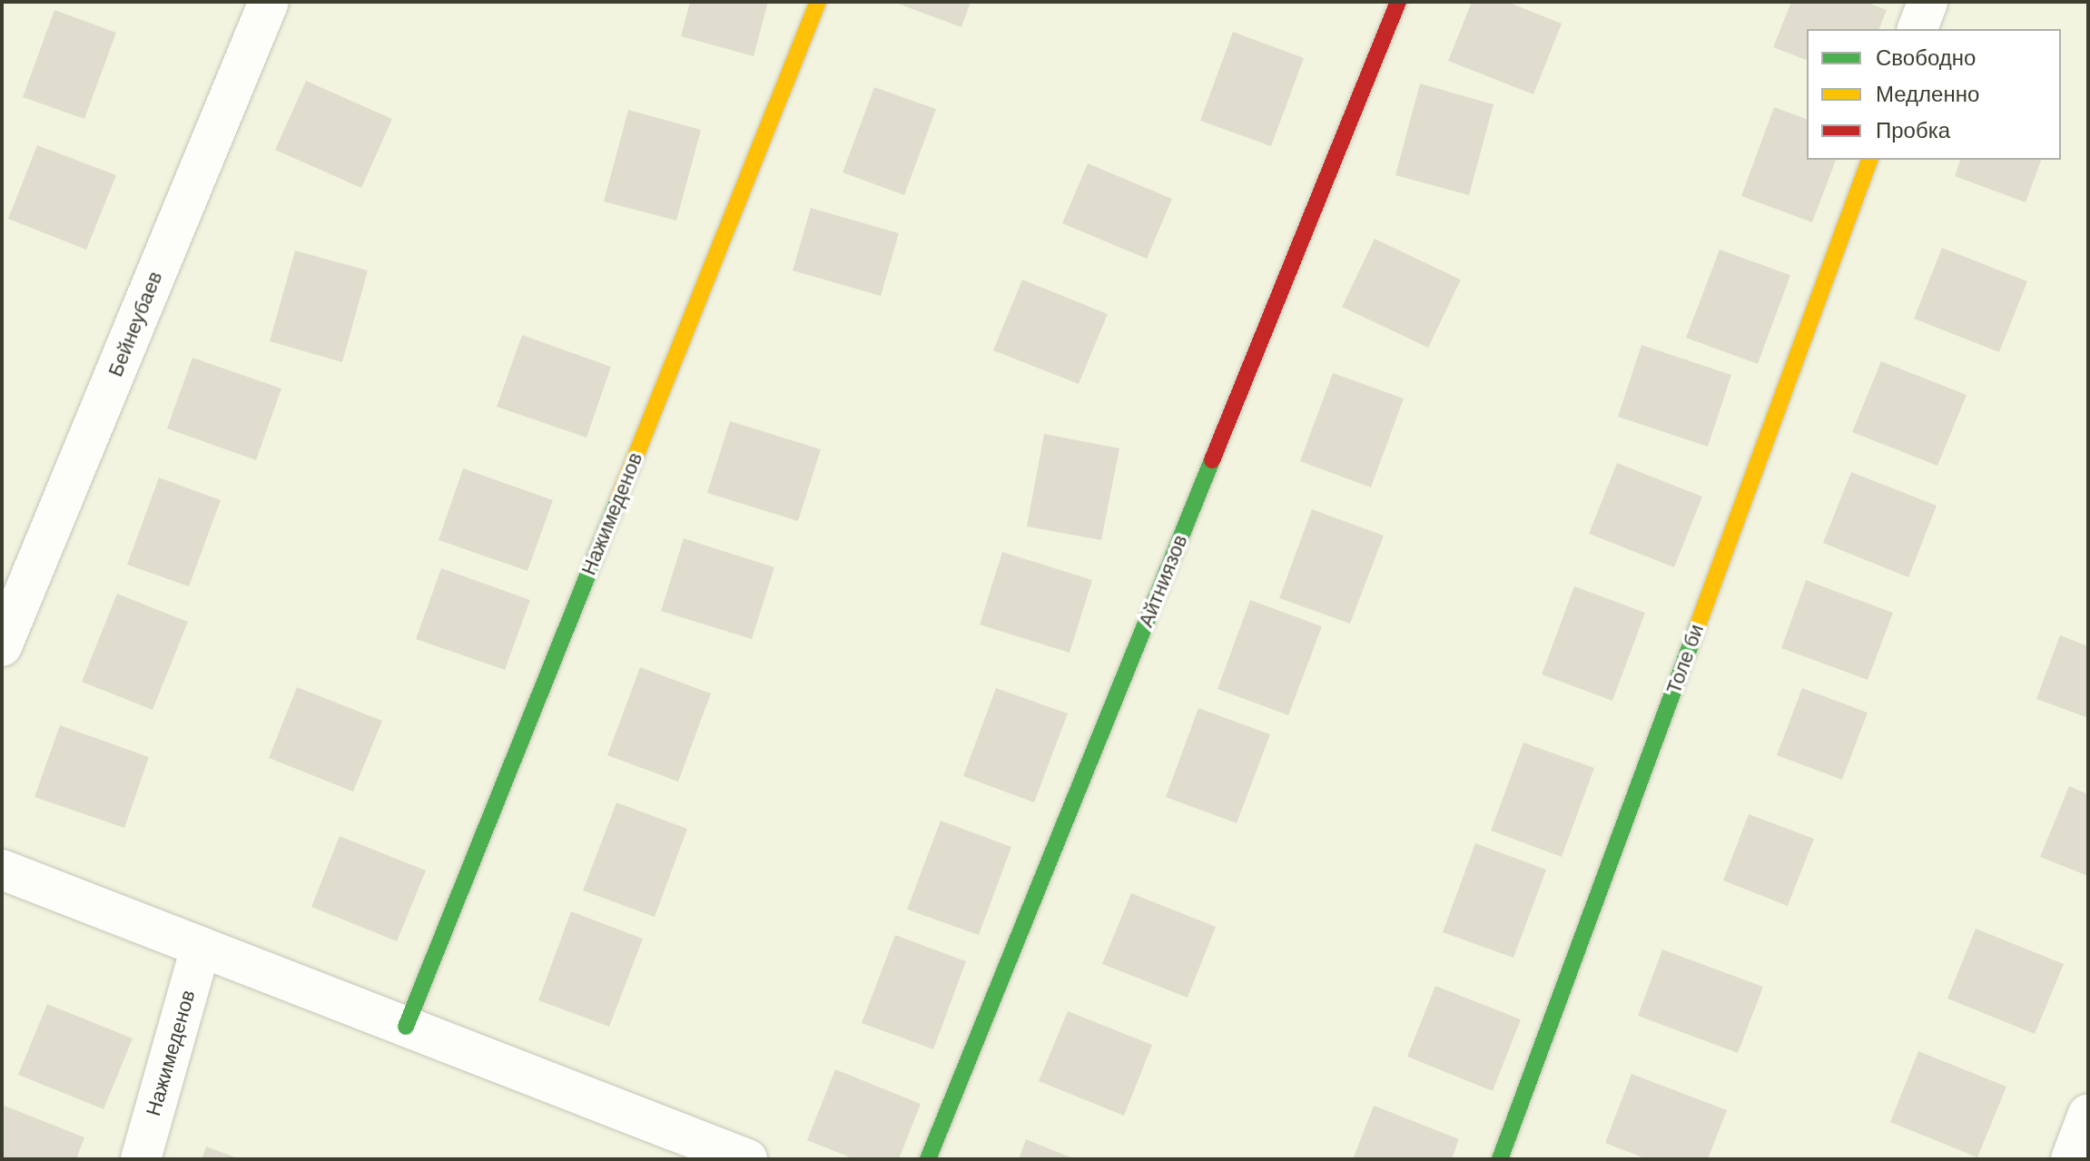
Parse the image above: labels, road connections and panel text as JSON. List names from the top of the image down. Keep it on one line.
{"streets":{"street":["Бейнеубаев","Нажимеденов","Айтниязов","Толе би"]},"legend":["Свободно","Медленно","Пробка"]}
